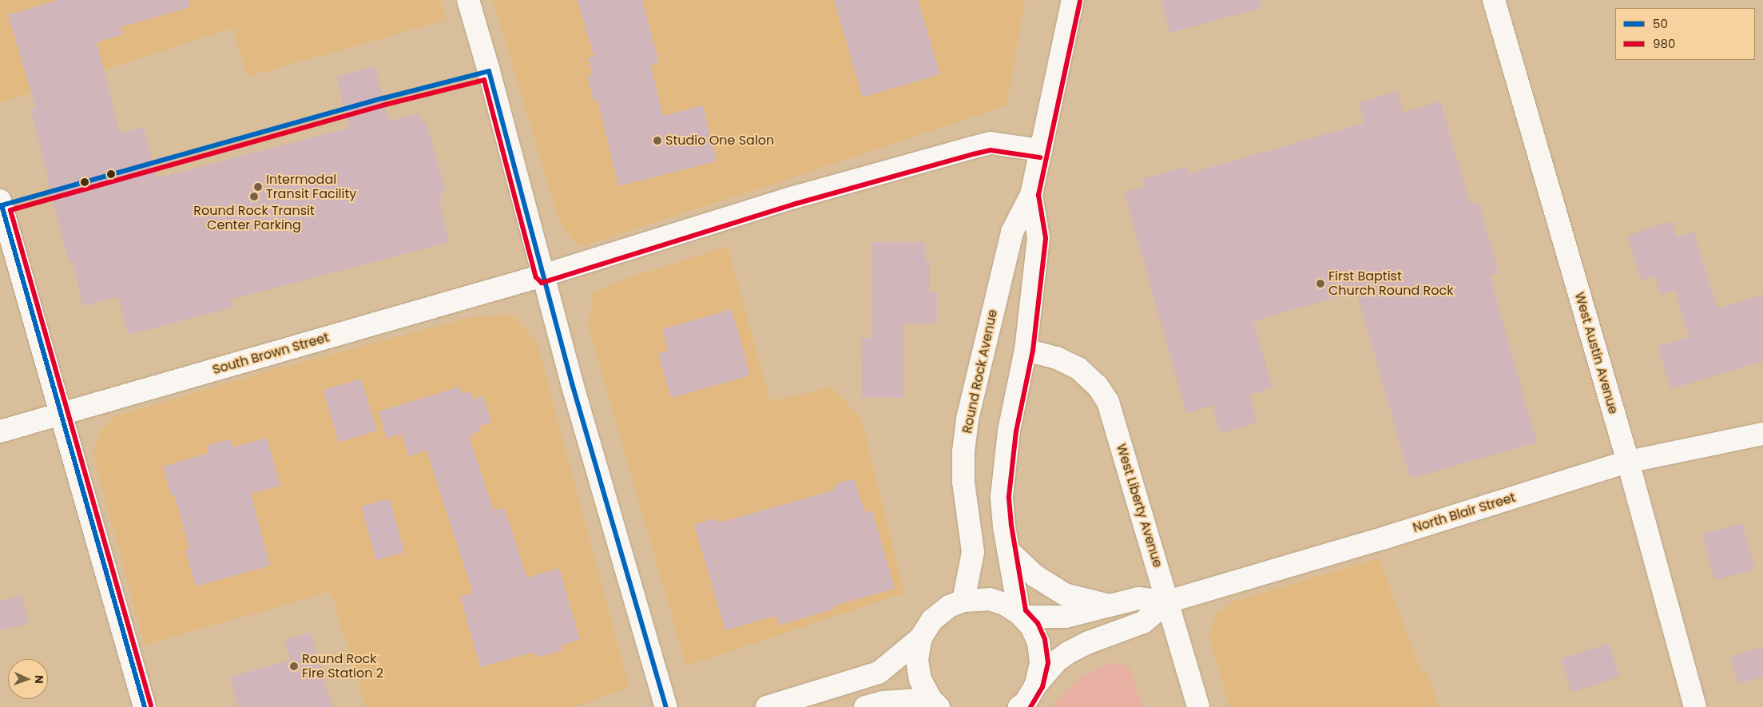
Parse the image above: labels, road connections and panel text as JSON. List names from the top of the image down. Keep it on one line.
{"streets":{"street":["West Austin Avenue","South Brown Street","Round Rock Avenue","West Liberty Avenue","North Blair Street"]},"crossings":[["West Austin Avenue","North Blair Street"],["South Brown Street","Round Rock Avenue"],["Round Rock Avenue","West Liberty Avenue"],["Round Rock Avenue","North Blair Street"],["West Liberty Avenue","North Blair Street"]],"places":["Studio One Salon","Intermodal Transit Facility","Round Rock Transit Center Parking","First Baptist Church Round Rock","Round Rock Fire Station 2"],"lines":["transit line 980","transit line 50"],"legend":["50","980"],"north":"right"}
